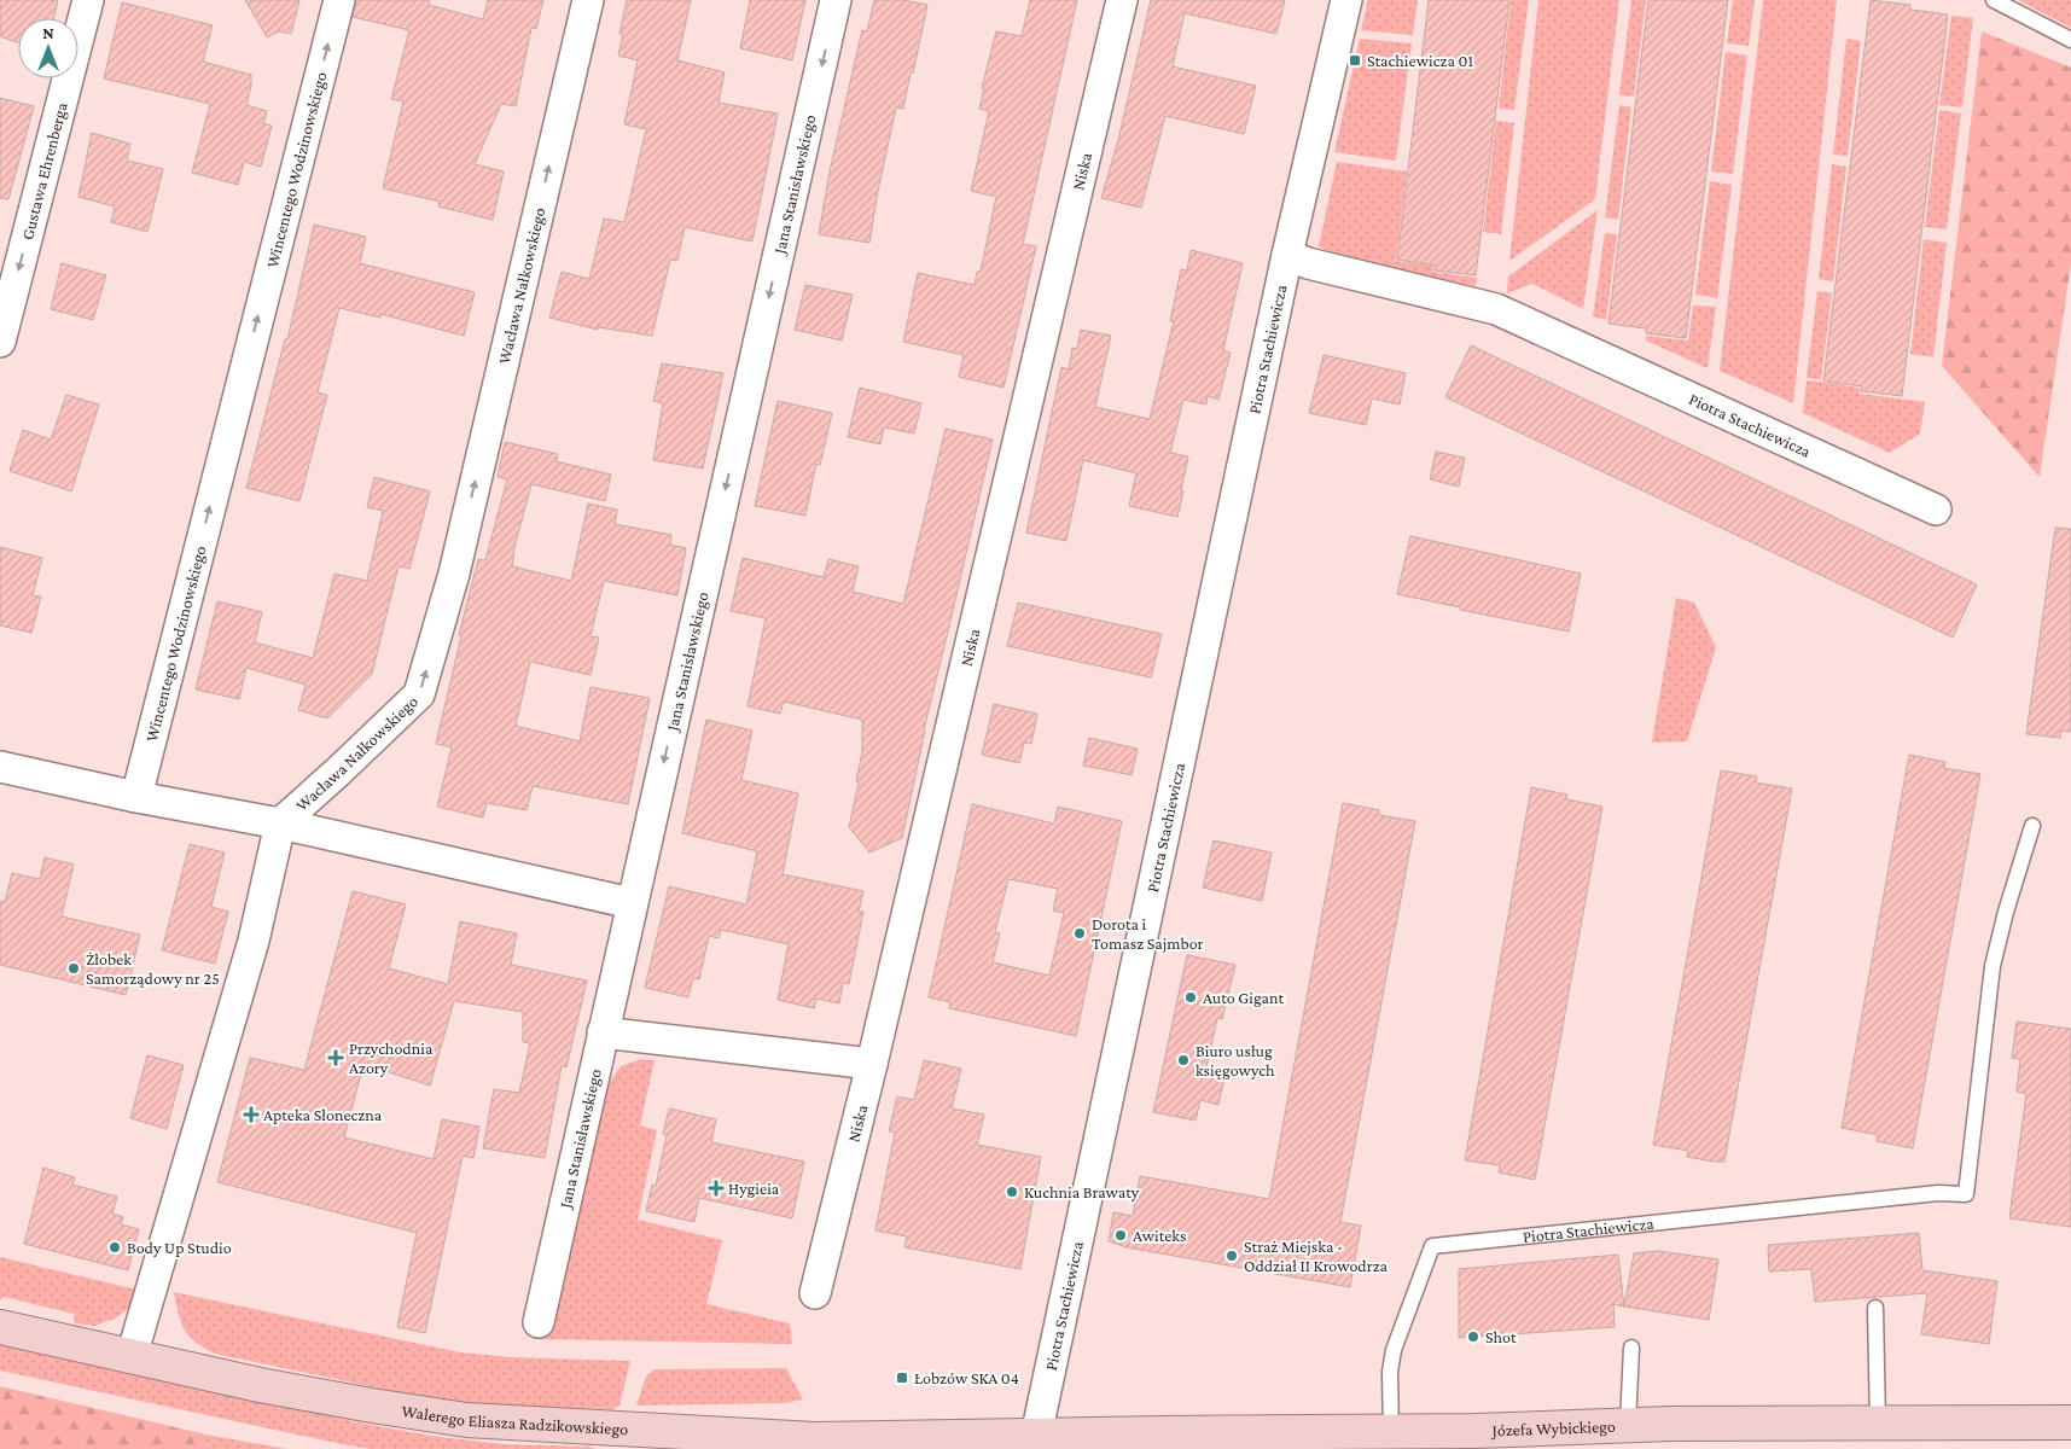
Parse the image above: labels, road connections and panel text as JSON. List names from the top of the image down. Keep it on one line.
{"streets":{"street":["Gustawa Ehrenberga","Wincentego Wodzinowskiego","Niska","Jana Stanisławskiego","Wacława Nałkowskiego","Piotra Stachiewicza","Walerego Eliasza Radzikowskiego","Józefa Wybickiego"]},"crossings":[["Wacława Nałkowskiego","Walerego Eliasza Radzikowskiego"],["Piotra Stachiewicza","Walerego Eliasza Radzikowskiego"],["Piotra Stachiewicza","Józefa Wybickiego"],["Walerego Eliasza Radzikowskiego","Józefa Wybickiego"]],"one_way":["Gustawa Ehrenberga","Wincentego Wodzinowskiego","Jana Stanisławskiego","Wacława Nałkowskiego"],"places":{"transit":["Stachiewicza 01","Łobzów SKA 04"],"other":["Dorota i Tomasz Sajmbor","Żłobek Samorządowy nr 25","Auto Gigant","Biuro usług księgowych","Kuchnia Brawaty","Awiteks","Body Up Studio","Straż Miejska - Oddział II Krowodrza","Shot"],"health":["Przychodnia Azory","Apteka Słoneczna","Hygieia"]},"north":"top"}
